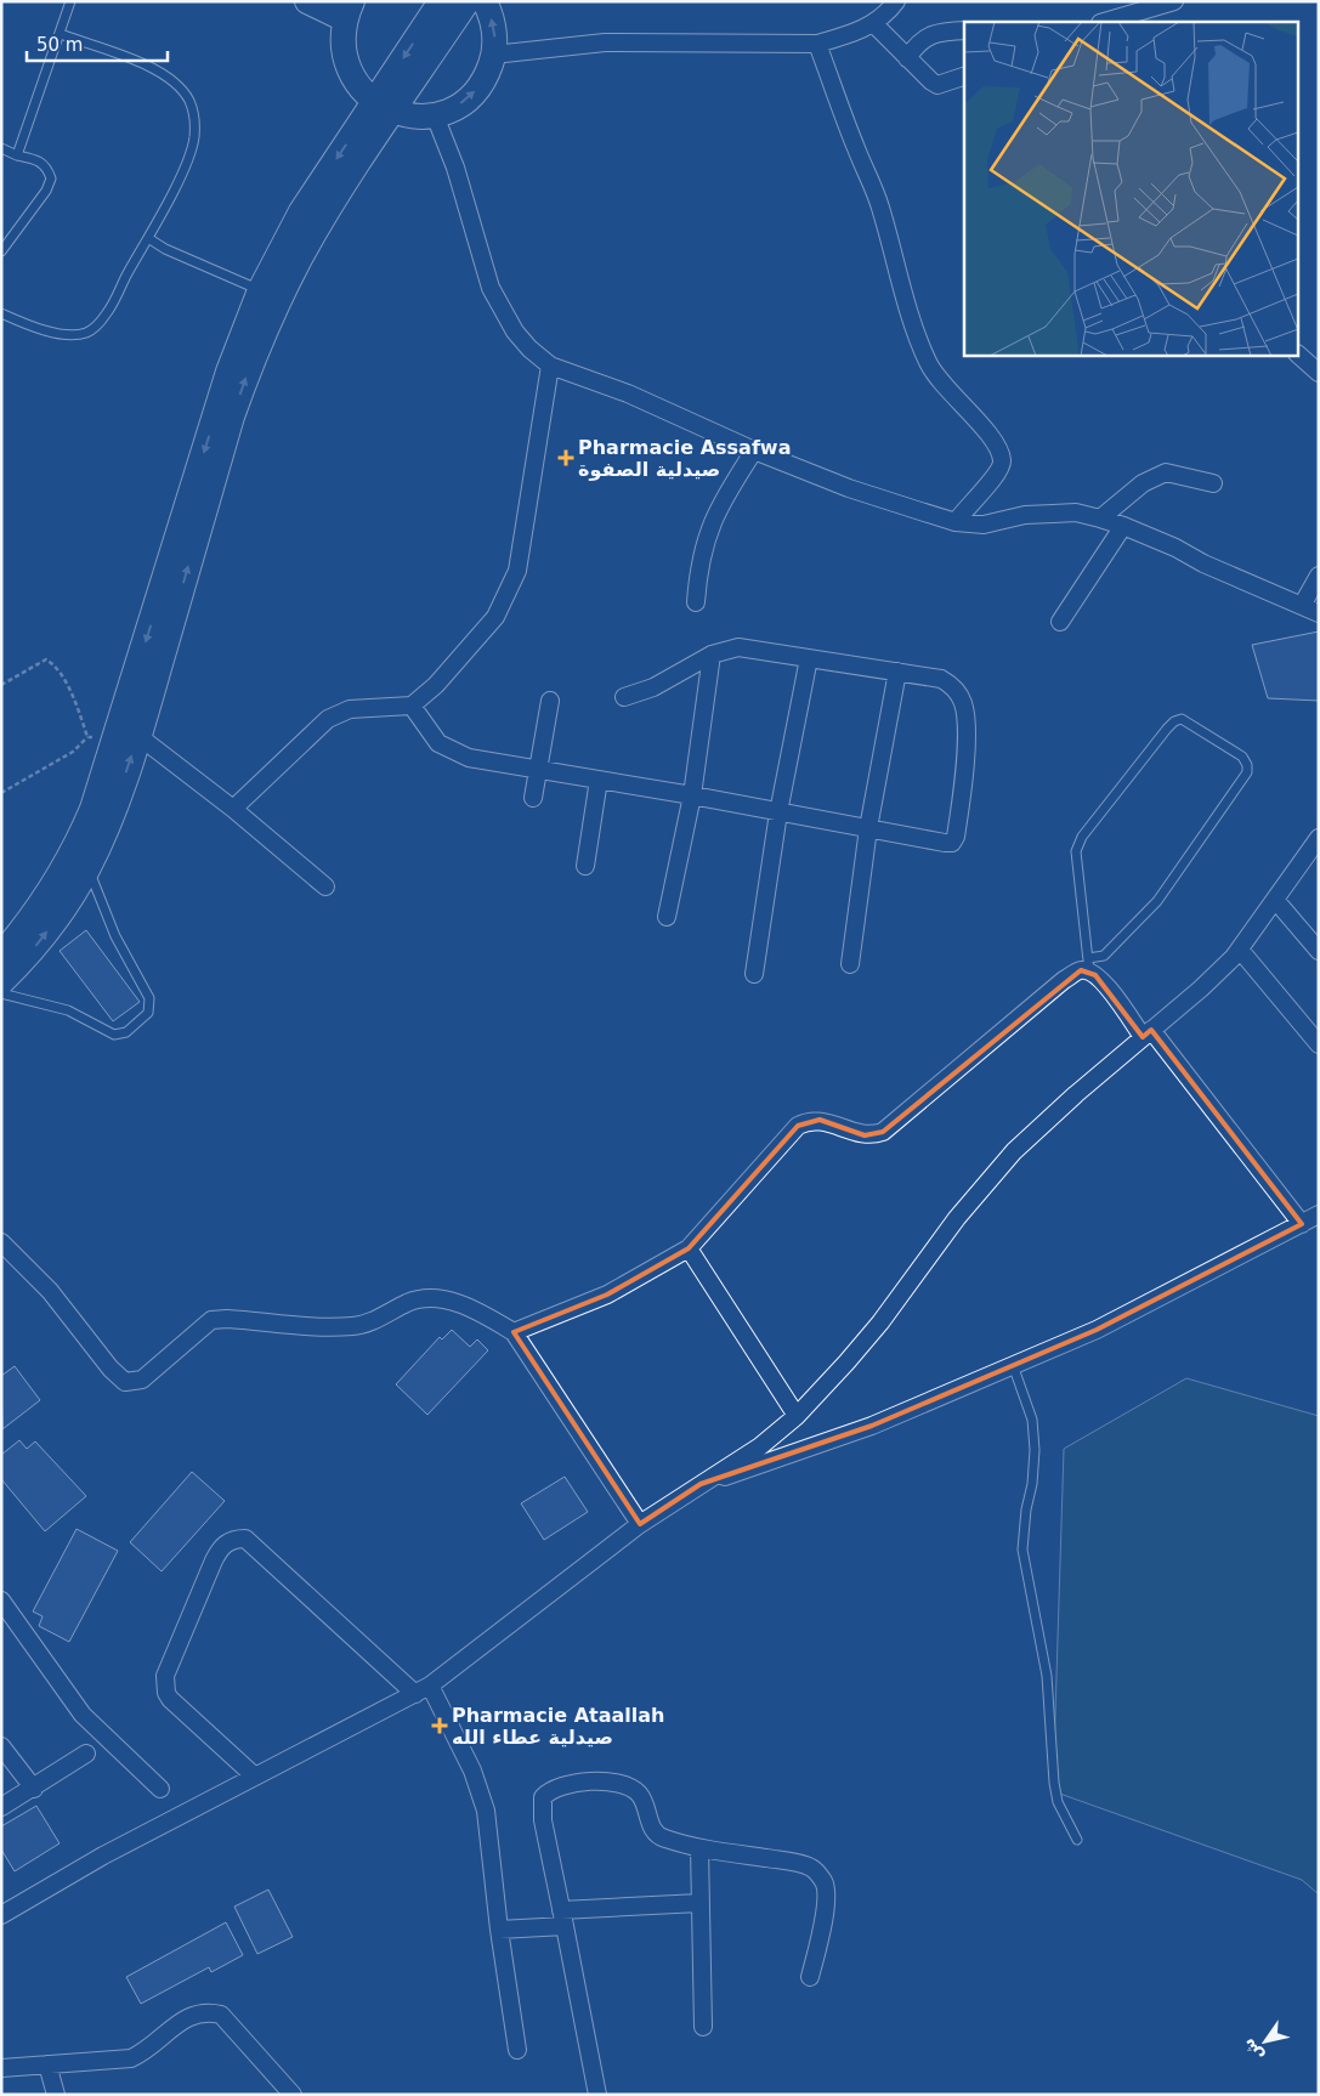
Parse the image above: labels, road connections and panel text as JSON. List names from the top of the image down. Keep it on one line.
{"places":{"health":["Pharmacie Assafwa صيدلية الصفوة","Pharmacie Ataallah صيدلية عطاء الله"]},"scale_bar":"50 m","north":"bottom left"}
